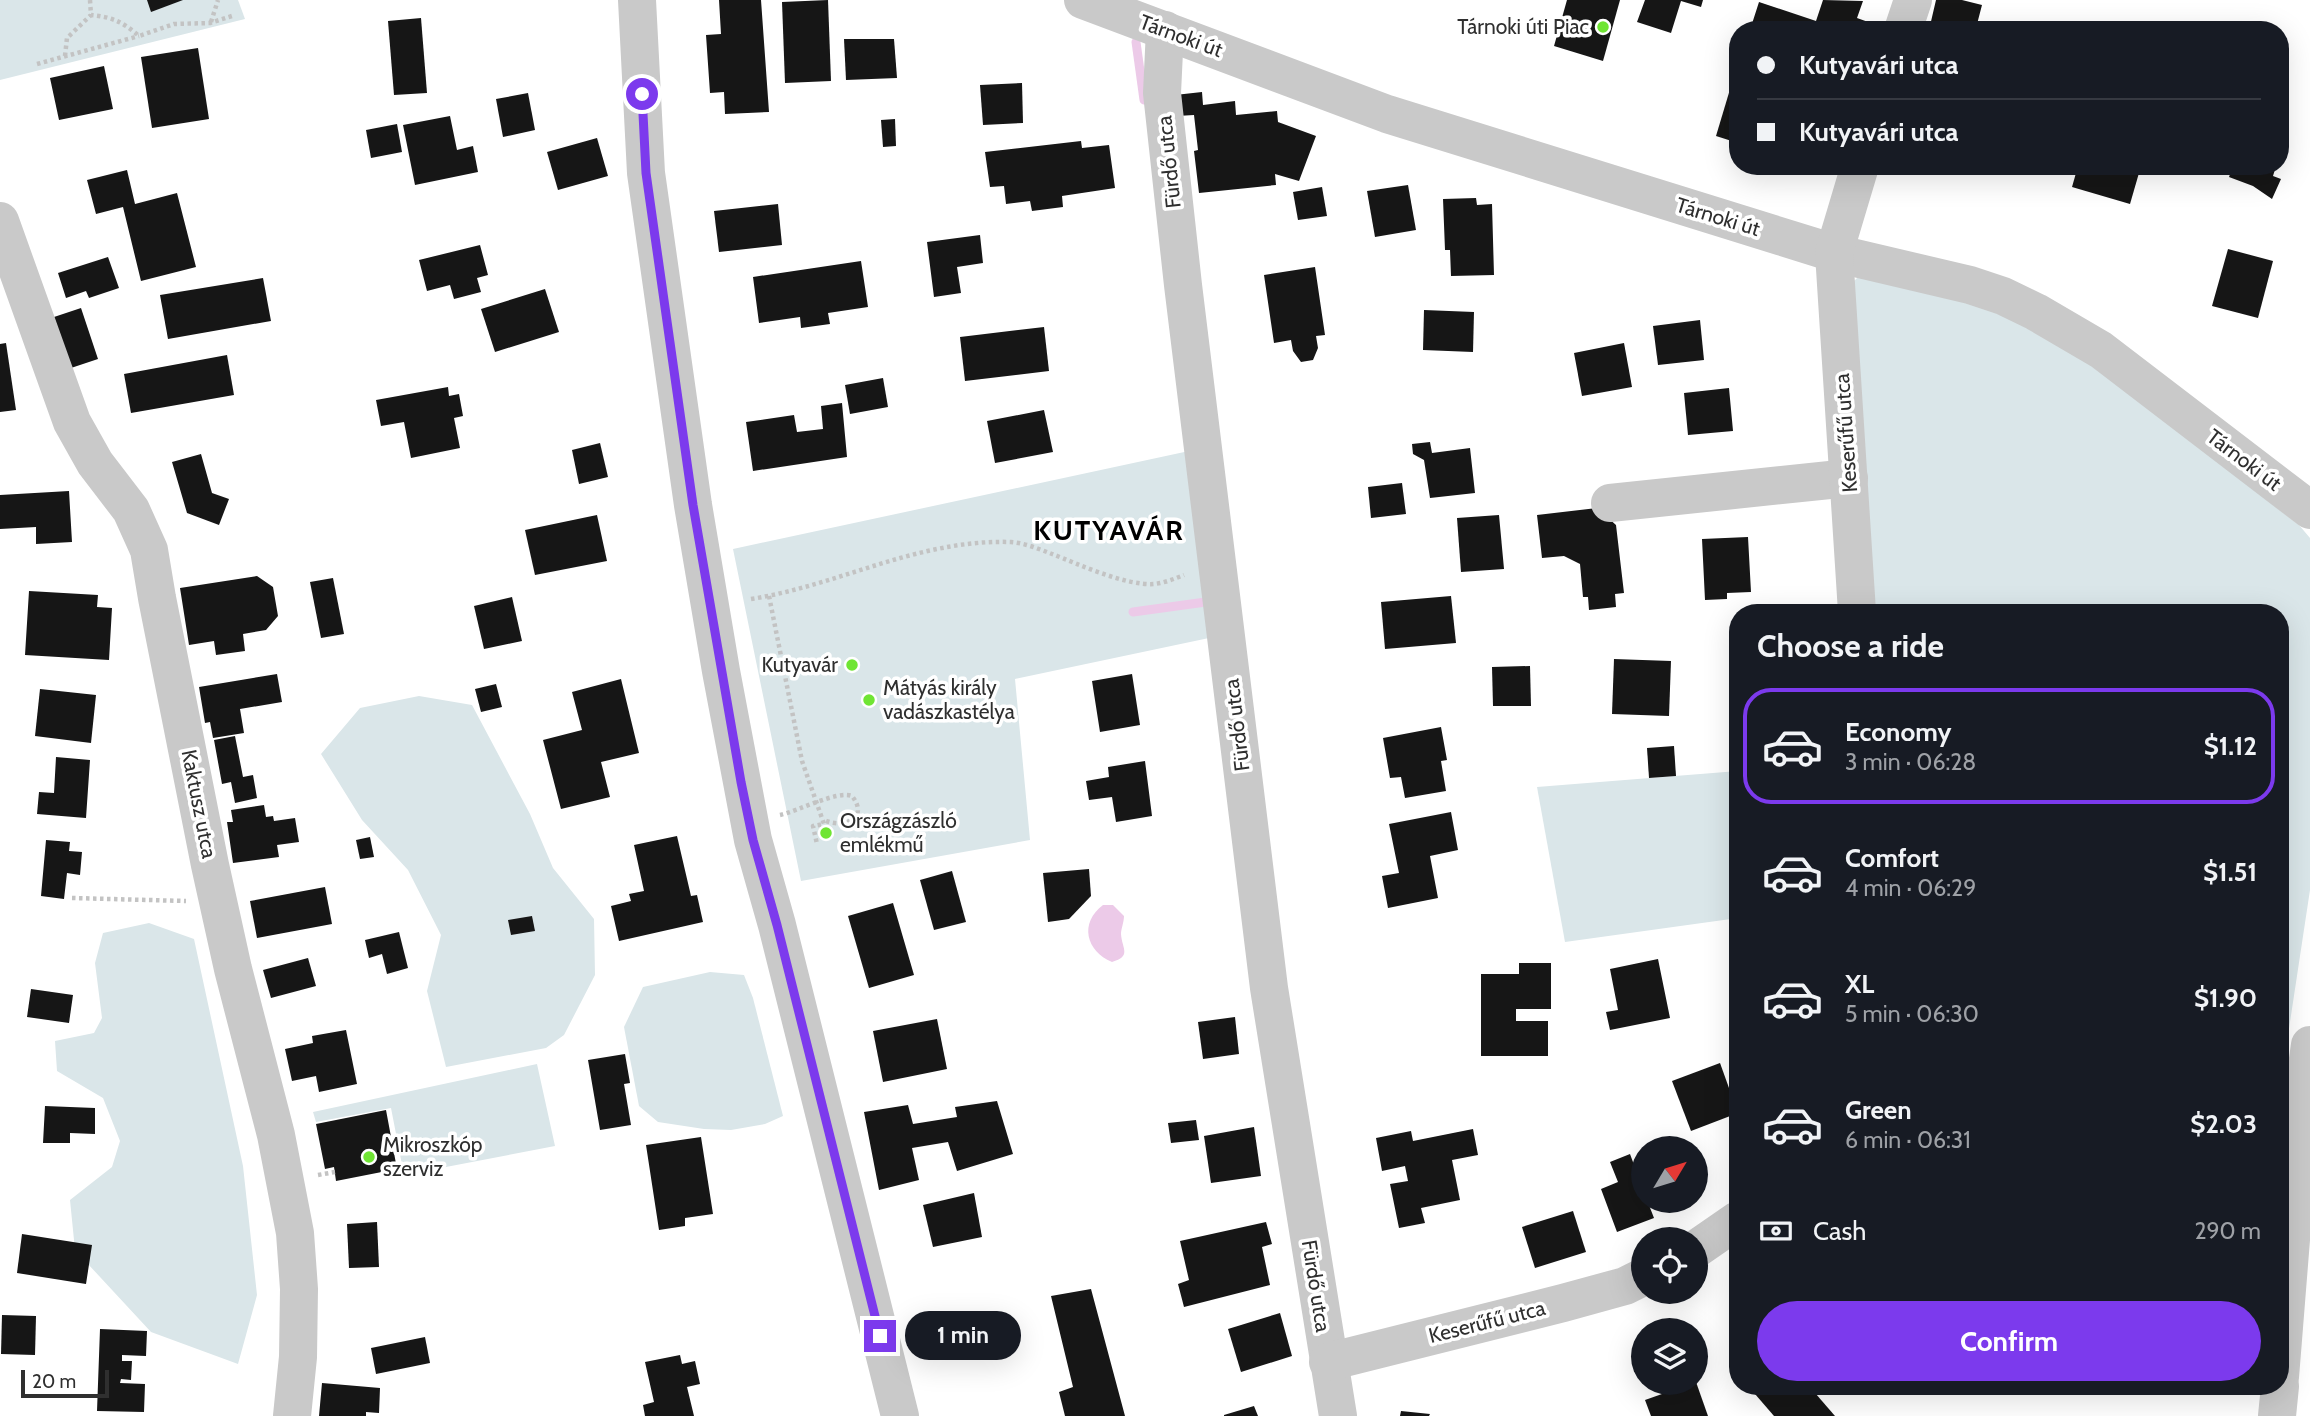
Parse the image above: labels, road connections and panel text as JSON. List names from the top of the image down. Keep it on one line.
{"streets":{"street":["Tárnoki út","Fürdő utca","Keserűfű utca","Kaktusz utca"]},"crossings":[["Tárnoki út","Fürdő utca"],["Tárnoki út","Keserűfű utca"],["Fürdő utca","Keserűfű utca"]],"districts":["KUTYAVÁR"],"places":["Tárnoki úti Piac","Kutyavár","Mátyás király vadászkastélya","Országzászló emlékmű","Mikroszkóp szerviz"],"scale_bar":"20 m","north":"top right","page":{"banner":["Kutyavári utca","Kutyavári utca"],"heading":"Choose a ride","list":[{"name":"Economy","note":"3 min · 06:28","value":"$1.12"},{"name":"Comfort","note":"4 min · 06:29","value":"$1.51"},{"name":"XL","note":"5 min · 06:30","value":"$1.90"},{"name":"Green","note":"6 min · 06:31","value":"$2.03"}],"pay":["Cash","290 m"],"buttons":"Confirm","bubble":"1 min","scale":"20 m"}}
